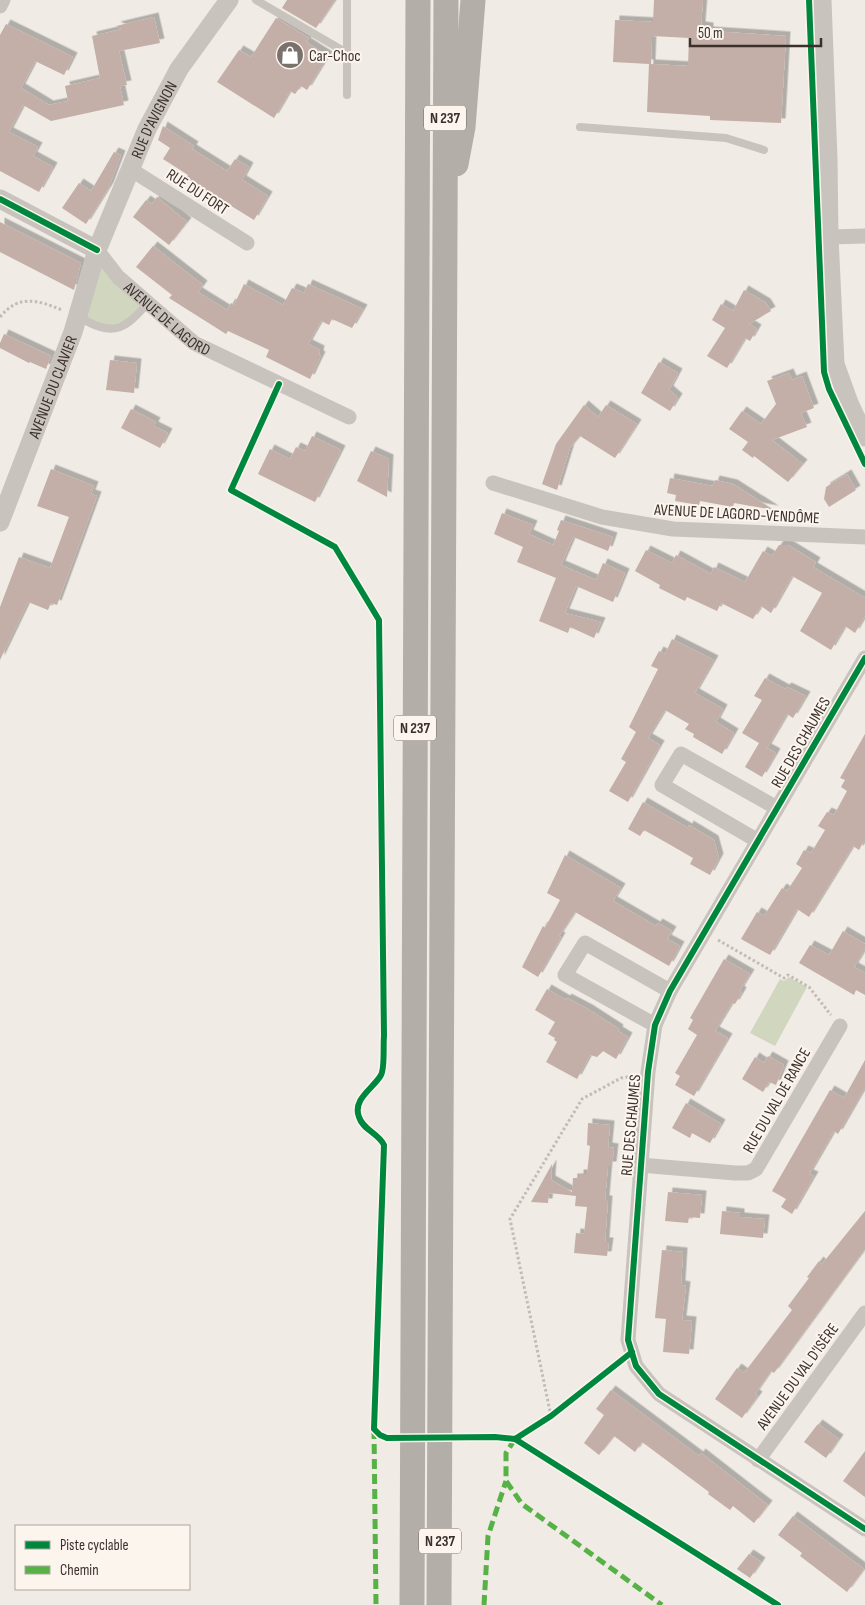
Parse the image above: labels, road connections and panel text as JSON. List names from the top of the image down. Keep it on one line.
{"streets":{"highway":["N 237"],"street":["RUE D'AVIGNON","RUE DU FORT","AVENUE DE LAGORD","AVENUE DU CLAVIER","AVENUE DE LAGORD-VENDÔME","RUE DES CHAUMES","RUE DU VAL DE RANCE","AVENUE DU VAL D'ISÈRE"]},"crossings":[["RUE D'AVIGNON","RUE DU FORT"],["RUE D'AVIGNON","AVENUE DE LAGORD"],["RUE D'AVIGNON","AVENUE DU CLAVIER"],["AVENUE DE LAGORD","AVENUE DU CLAVIER"],["RUE DES CHAUMES","RUE DU VAL DE RANCE"],["RUE DES CHAUMES","AVENUE DU VAL D'ISÈRE"]],"places":{"shop":["Car-Choc"]},"legend":["Piste cyclable","Chemin"],"scale_bar":"50 m"}
